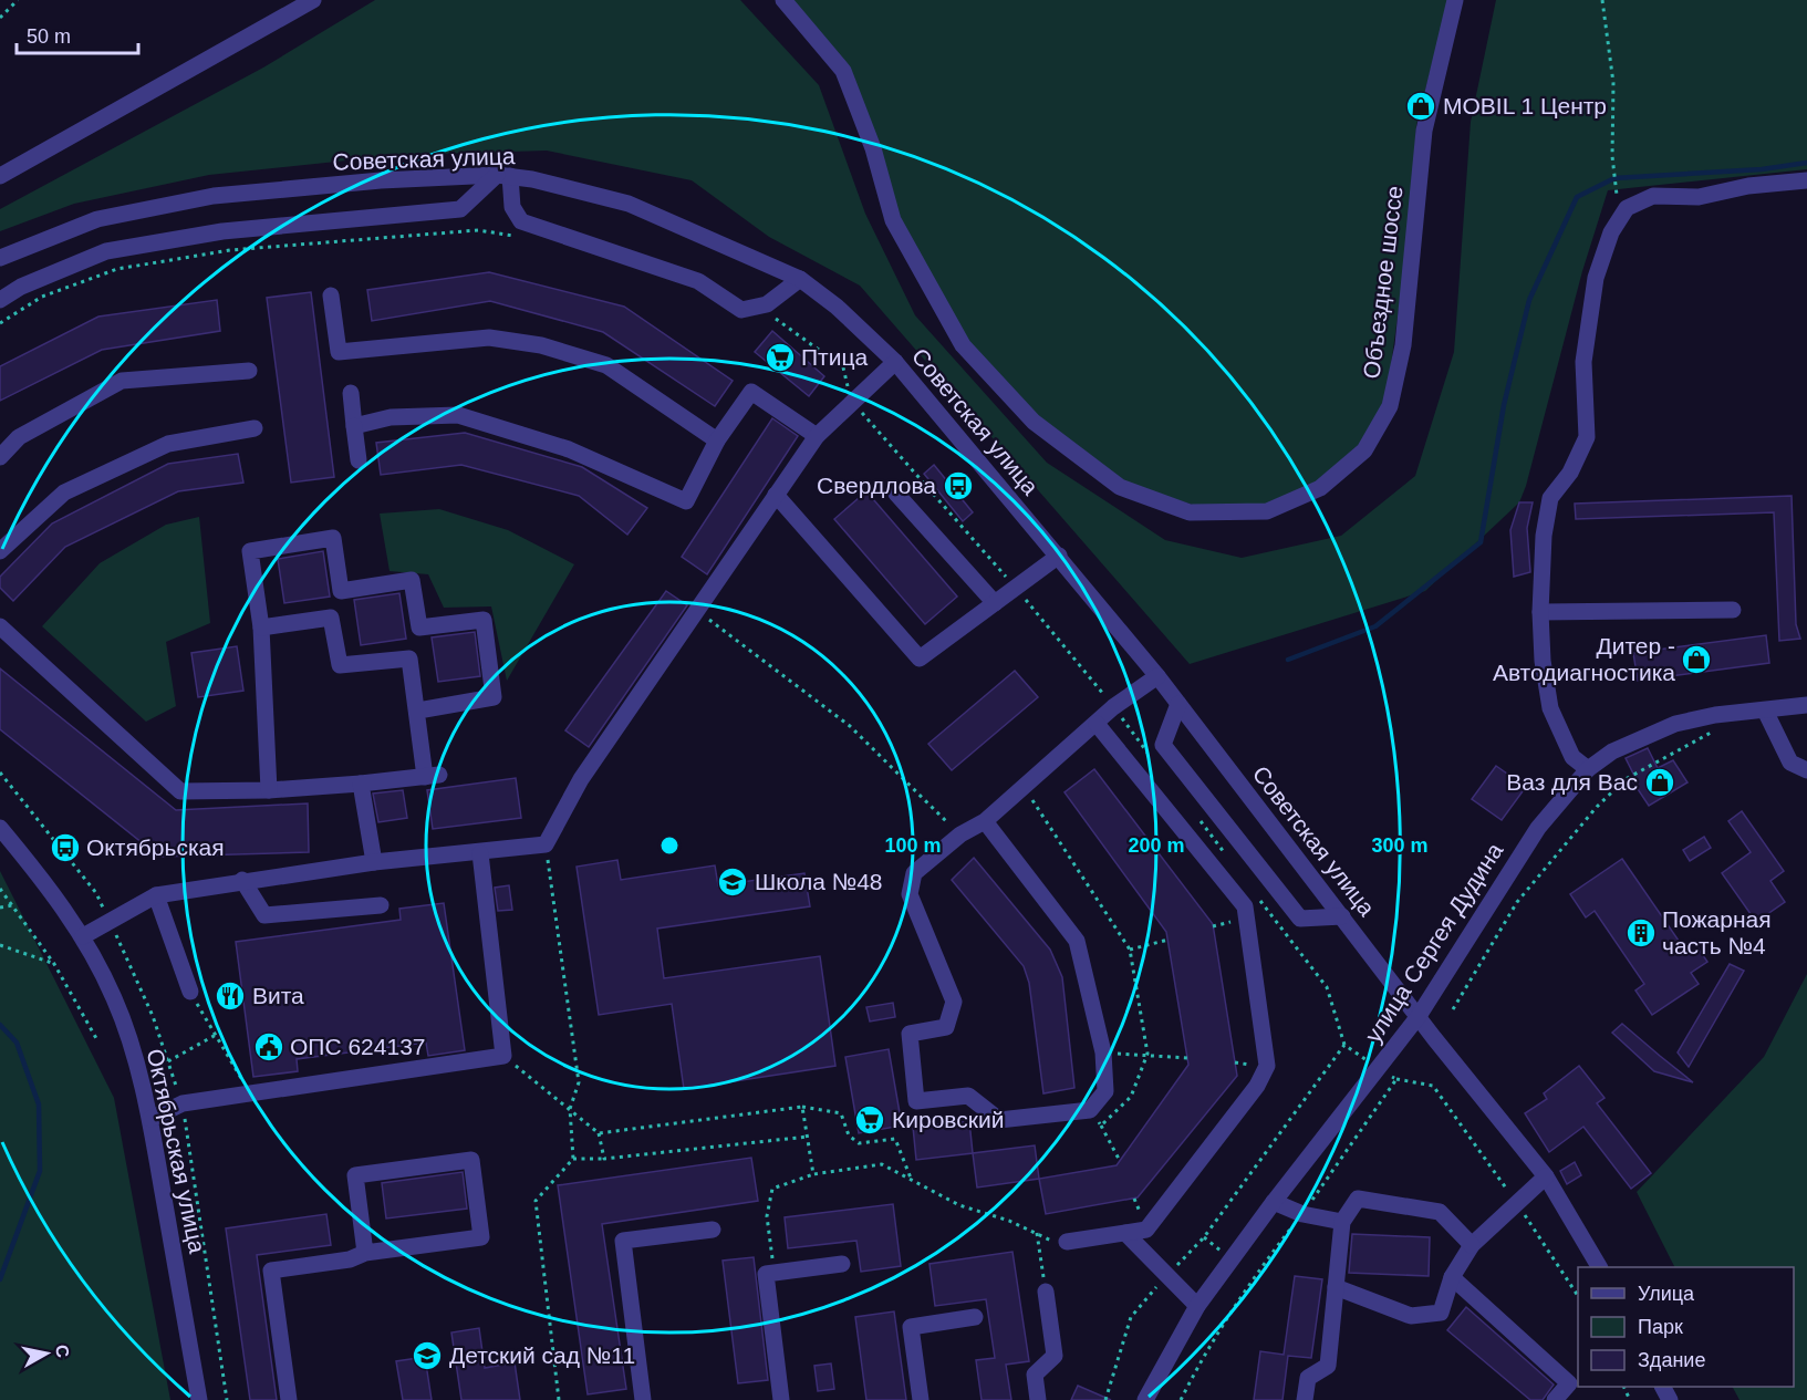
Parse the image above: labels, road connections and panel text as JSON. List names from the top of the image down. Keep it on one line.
{"streets":{"street":["Советская улица","Объездное шоссе","улица Сергея Дудина","Октябрьская улица"]},"crossings":[["Советская улица","улица Сергея Дудина"]],"places":{"shop":["MOBIL 1 Центр","Дитер - Автодиагностика","Ваз для Вас"],"supermarket":["Птица","Кировский"],"bus stop":["Свердлова","Октябрьская"],"school or university":["Школа №48","Детский сад №11"],"building":["Пожарная часть №4"],"restaurant":["Вита"],"public building":["ОПС 624137"]},"legend":["Улица","Парк","Здание"],"scale_bar":"50 m","north":"right","rings":["100 m","200 m","300 m"]}
